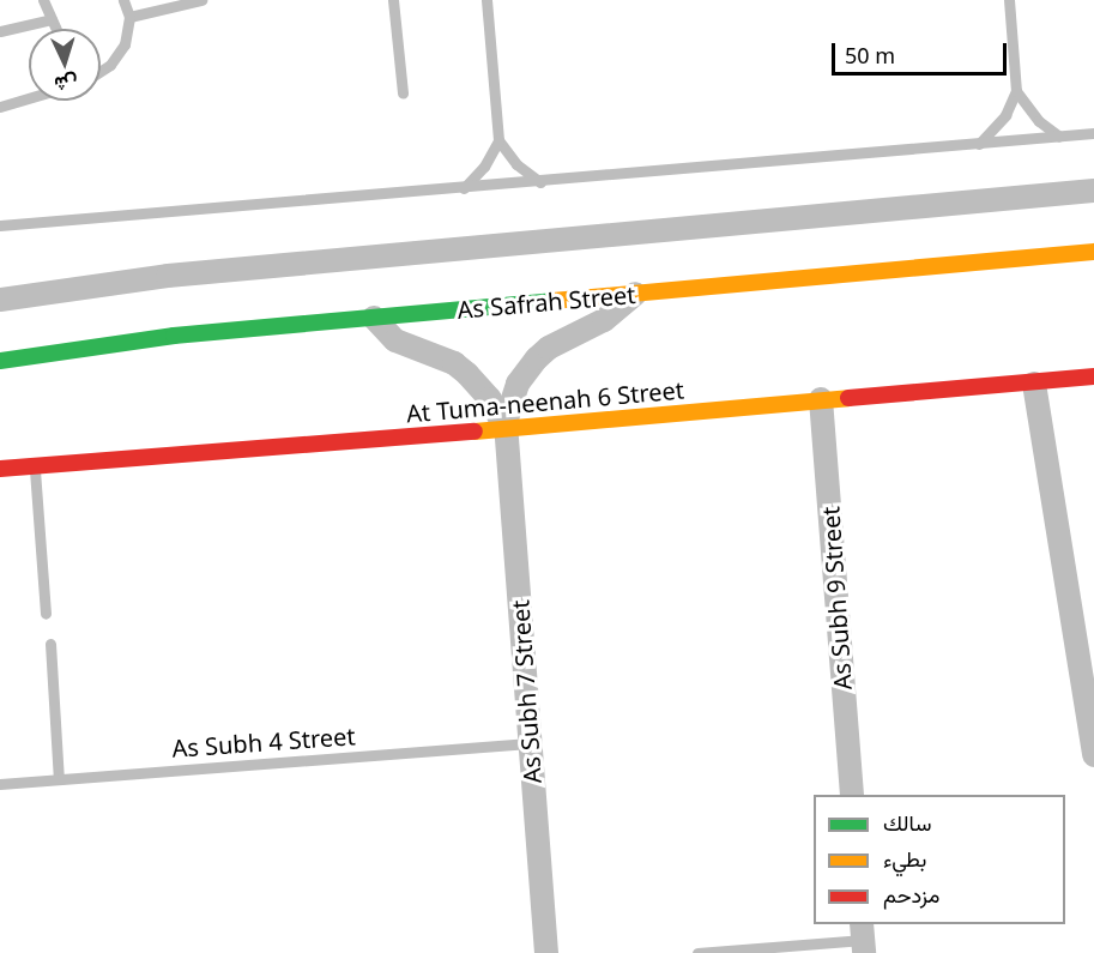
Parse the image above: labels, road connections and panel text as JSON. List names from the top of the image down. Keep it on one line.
{"streets":{"street":["As Safrah Street","At Tuma-neenah 6 Street","As Subh 9 Street","As Subh 7 Street"],"lane":["As Subh 4 Street"]},"crossings":[["As Safrah Street","As Subh 7 Street"],["At Tuma-neenah 6 Street","As Subh 9 Street"],["At Tuma-neenah 6 Street","As Subh 7 Street"],["As Subh 7 Street","As Subh 4 Street"]],"legend":["سالك","بطيء","مزدحم"],"scale_bar":"50 m","north":"bottom"}
